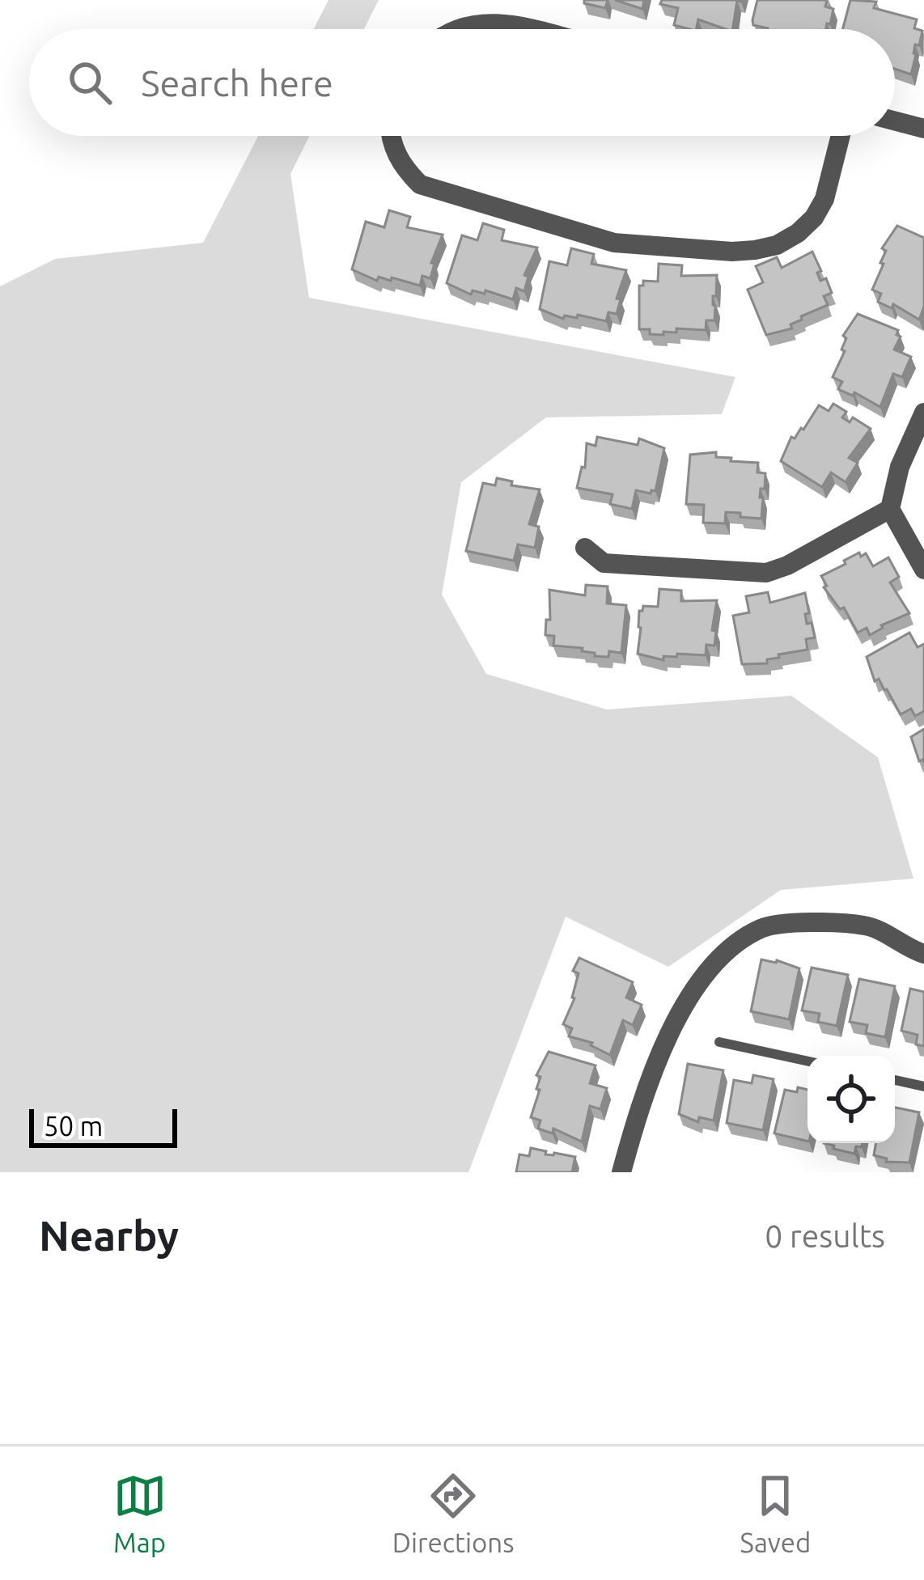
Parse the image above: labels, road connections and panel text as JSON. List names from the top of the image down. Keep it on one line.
{"scale_bar":"50 m","page":{"search":"Search here","scale":"50 m","heading":["Nearby","0 results"],"nav":["Map","Directions","Saved"]}}
